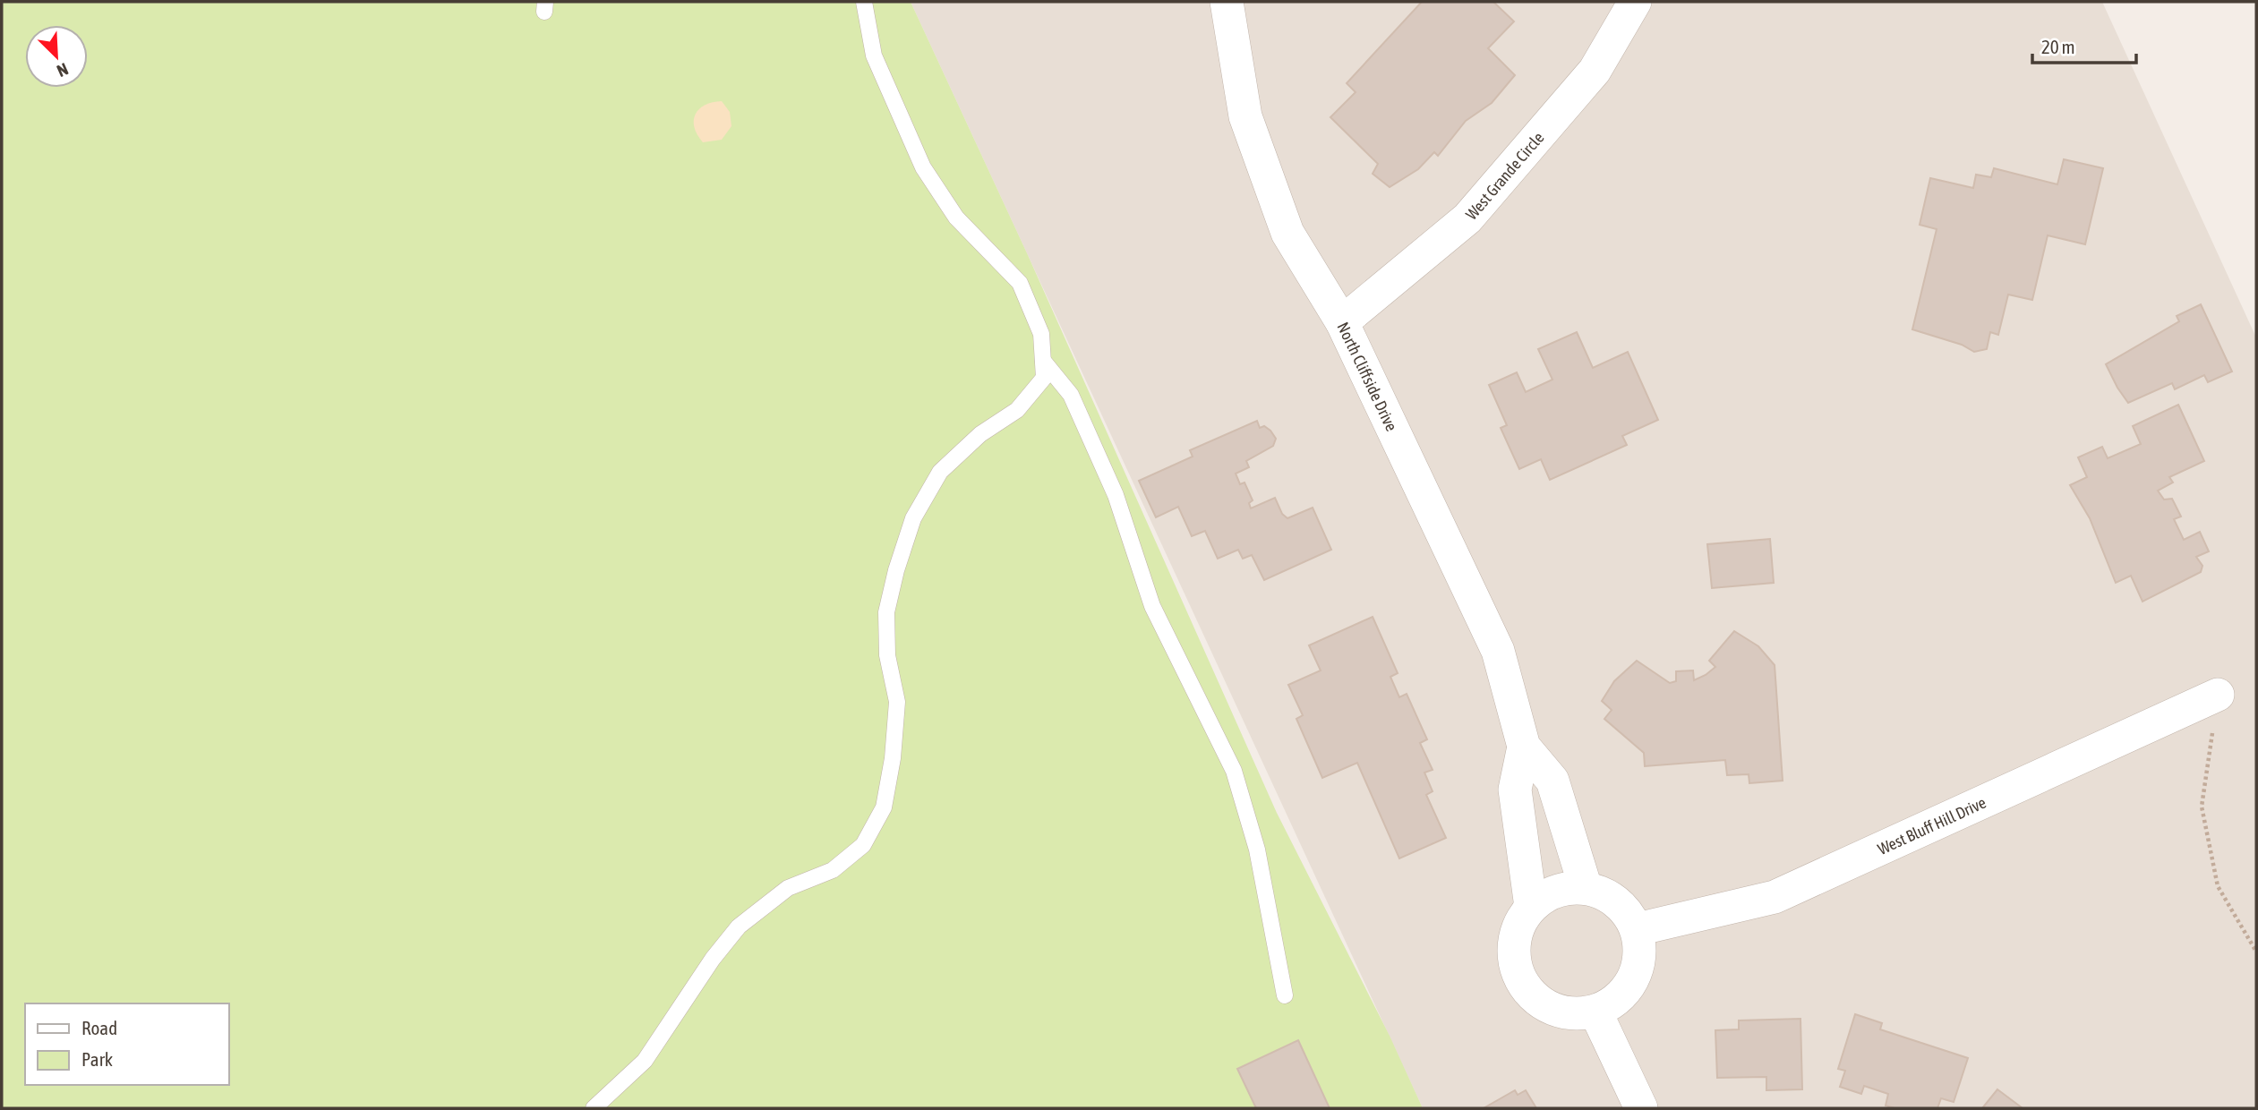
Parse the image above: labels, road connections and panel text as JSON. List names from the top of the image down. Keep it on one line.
{"streets":{"street":["West Grande Circle","North Cliffside Drive","West Bluff Hill Drive"]},"crossings":[["West Grande Circle","North Cliffside Drive"],["North Cliffside Drive","West Bluff Hill Drive"]],"legend":["Road","Park"],"scale_bar":"20 m","north":"bottom right"}
